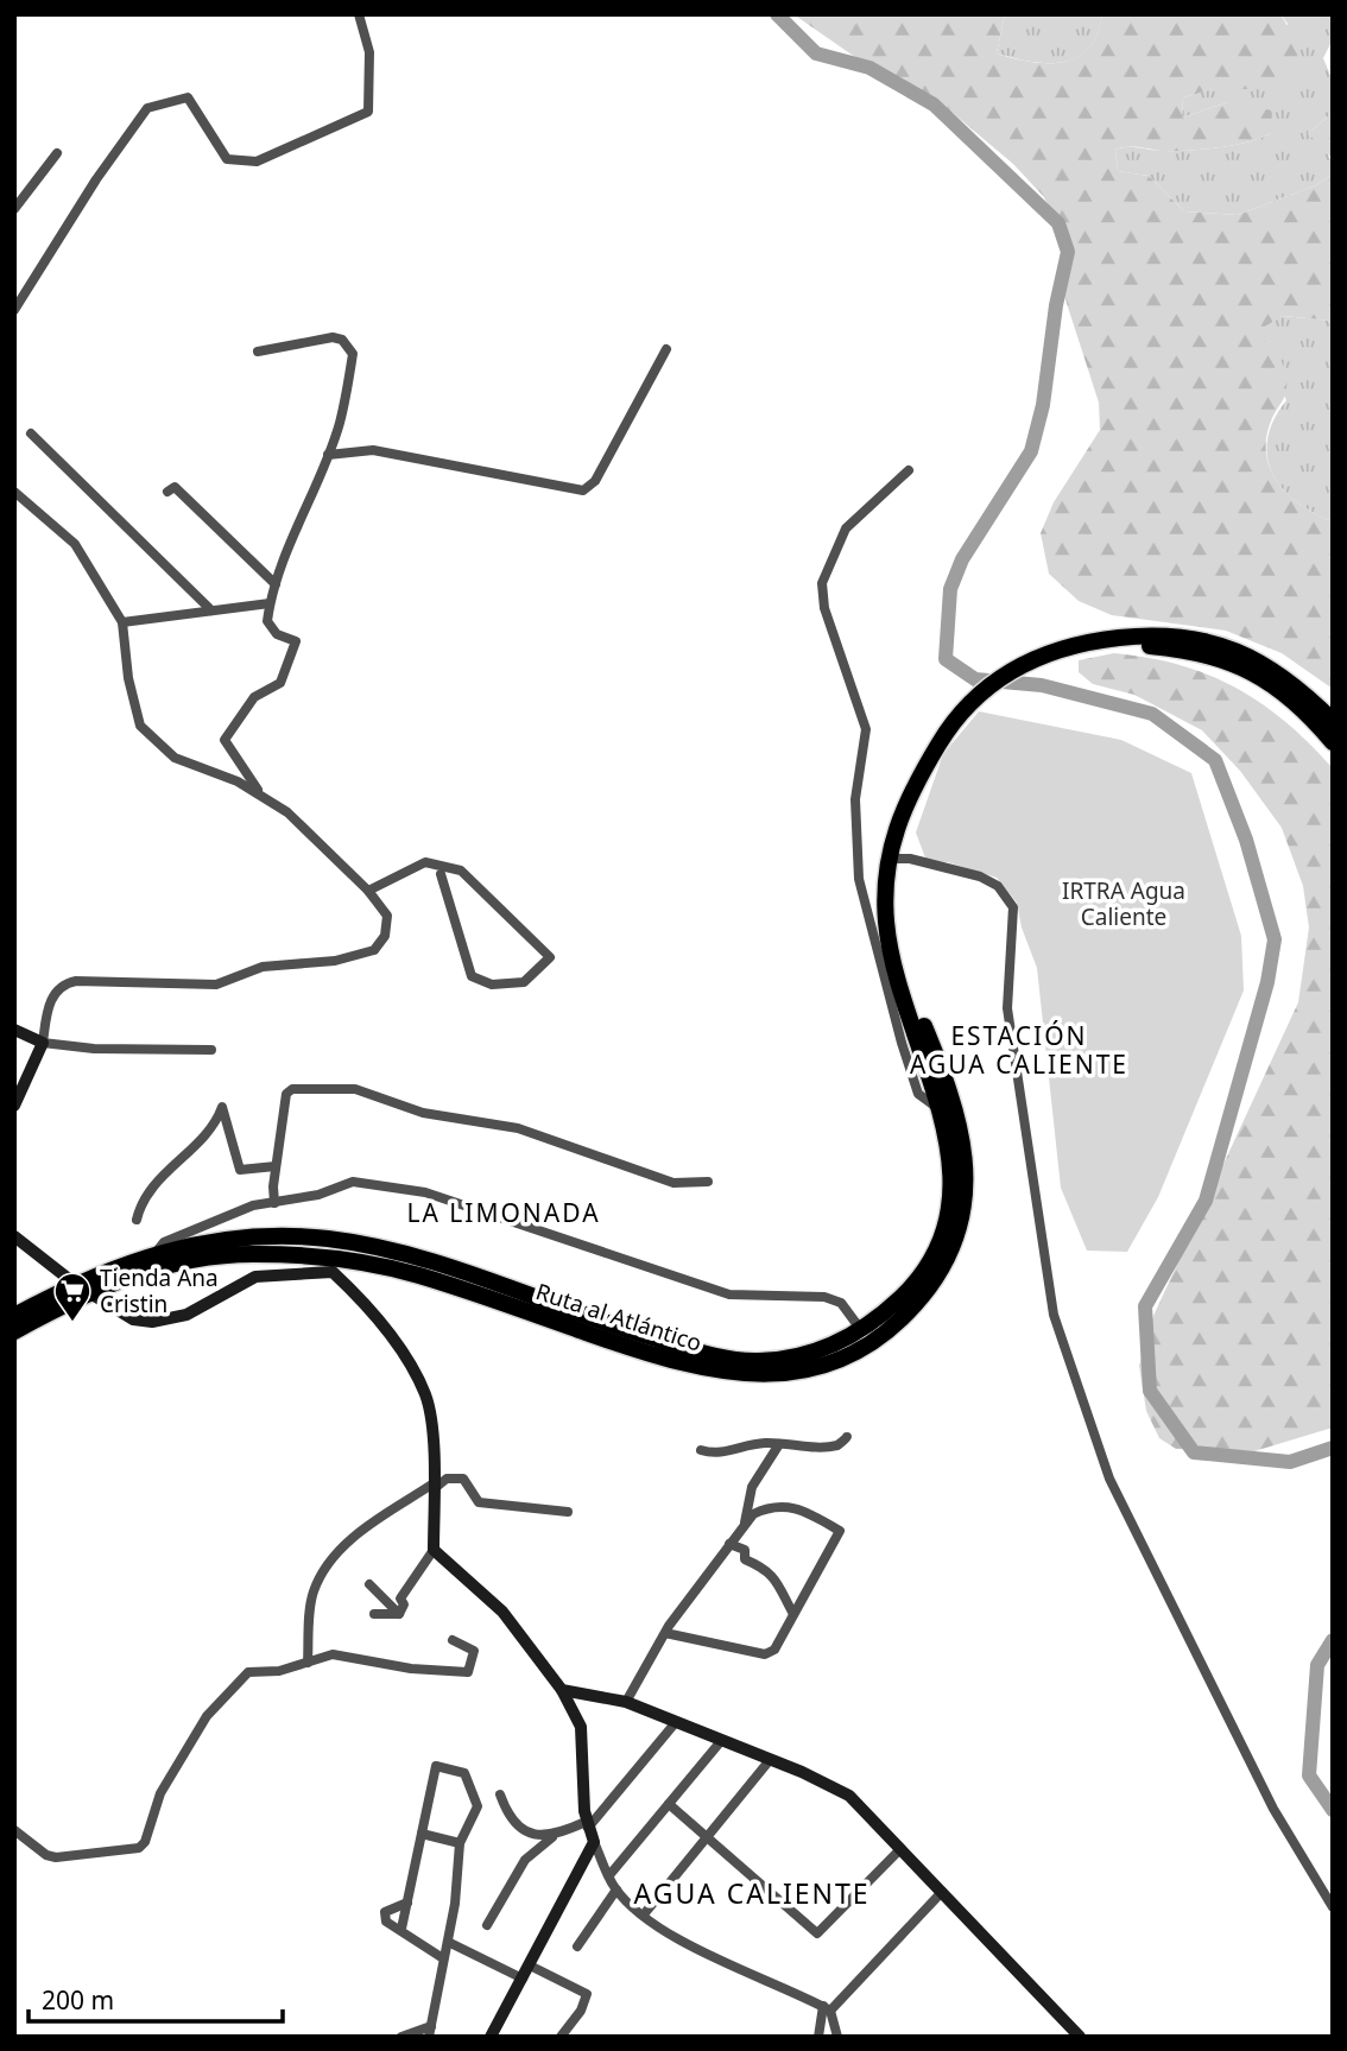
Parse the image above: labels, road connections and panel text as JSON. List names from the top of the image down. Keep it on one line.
{"streets":{"highway":["Ruta al Atlántico"]},"districts":["ESTACIÓN AGUA CALIENTE","LA LIMONADA","AGUA CALIENTE"],"parks":["IRTRA Agua Caliente"],"places":{"supermarket":["Tienda Ana Cristin"]},"scale_bar":"200 m"}
